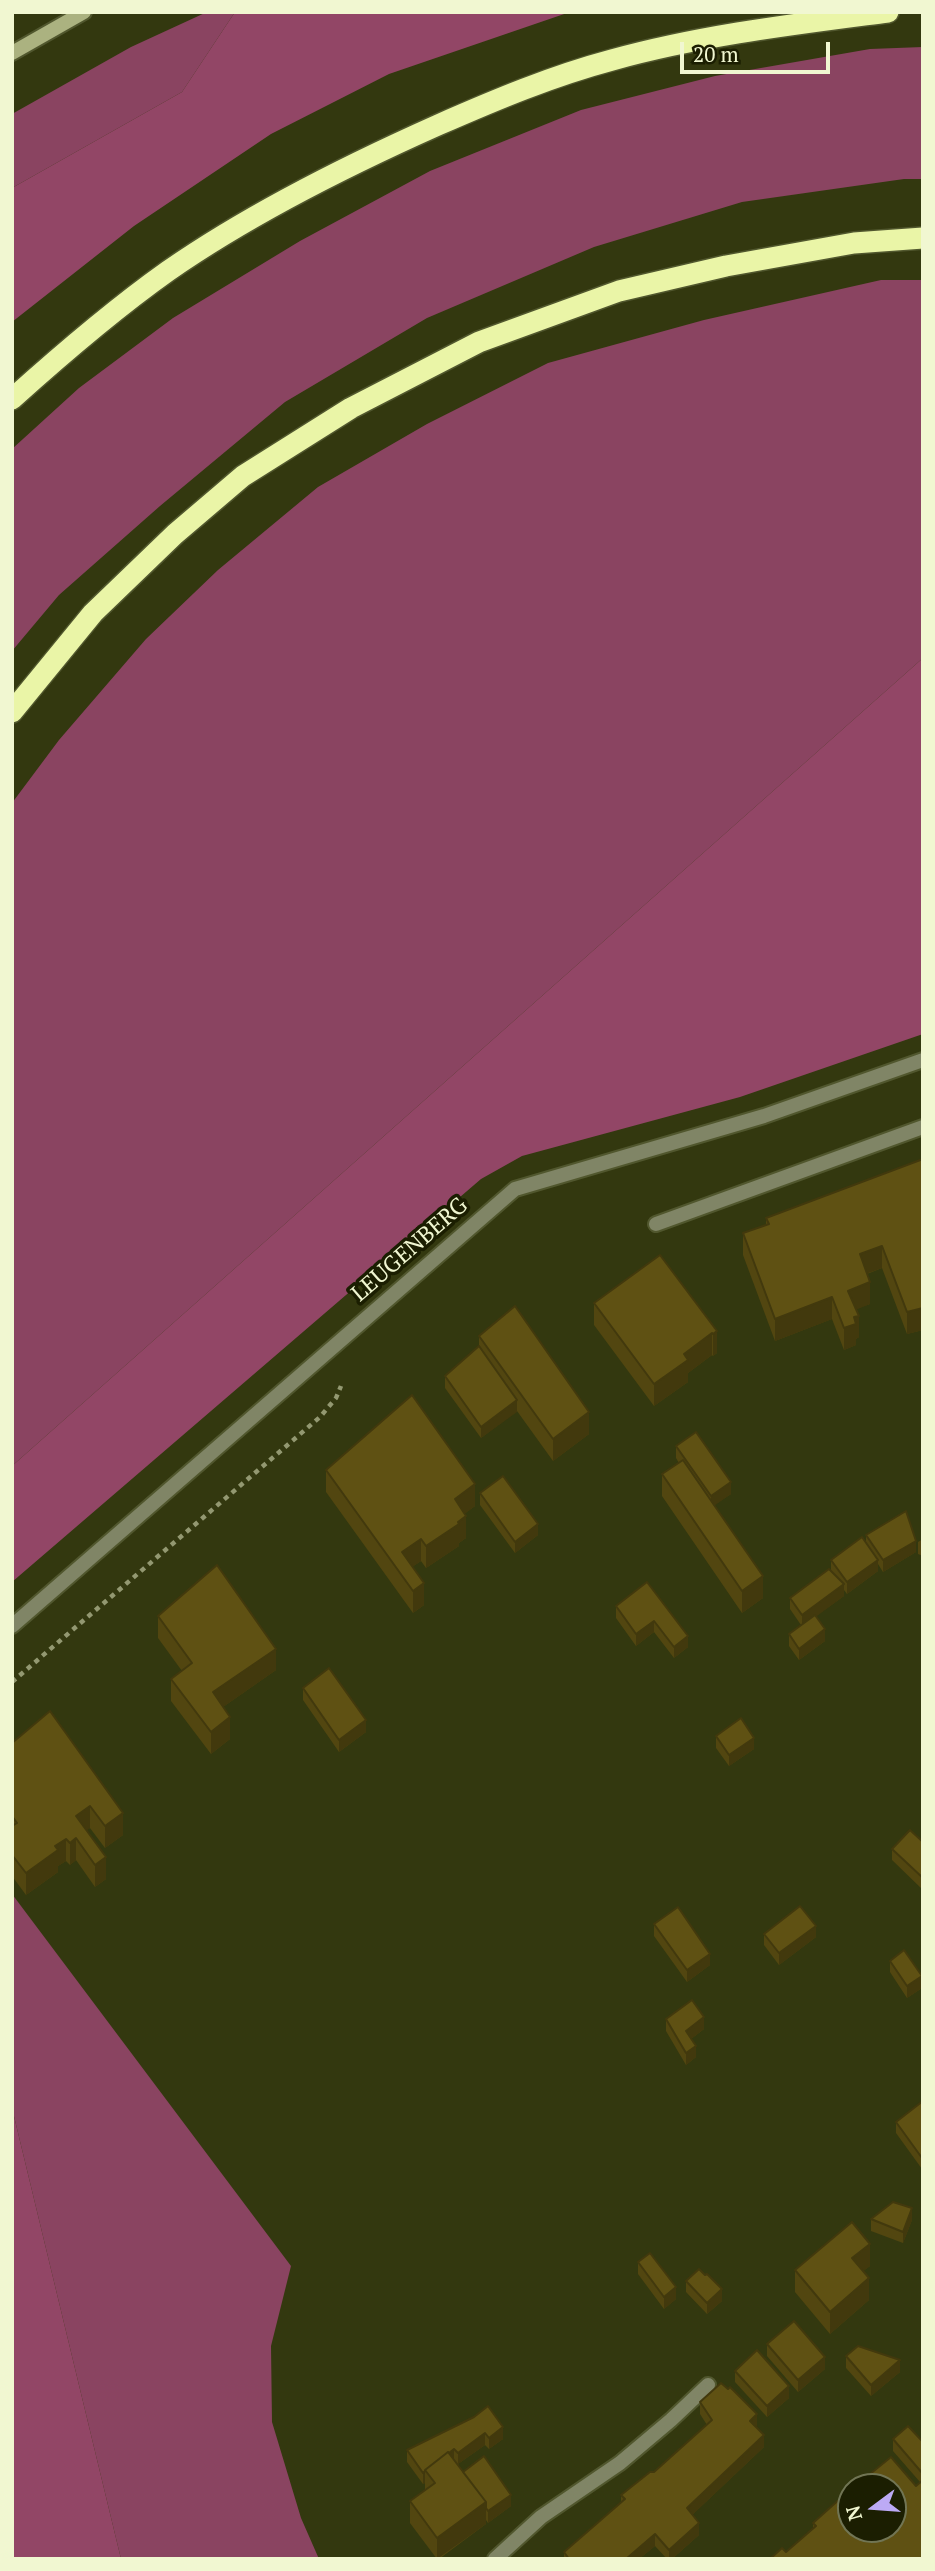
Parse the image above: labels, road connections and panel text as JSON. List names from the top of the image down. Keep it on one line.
{"streets":{"street":["LEUGENBERG"]},"scale_bar":"20 m","north":"left"}
